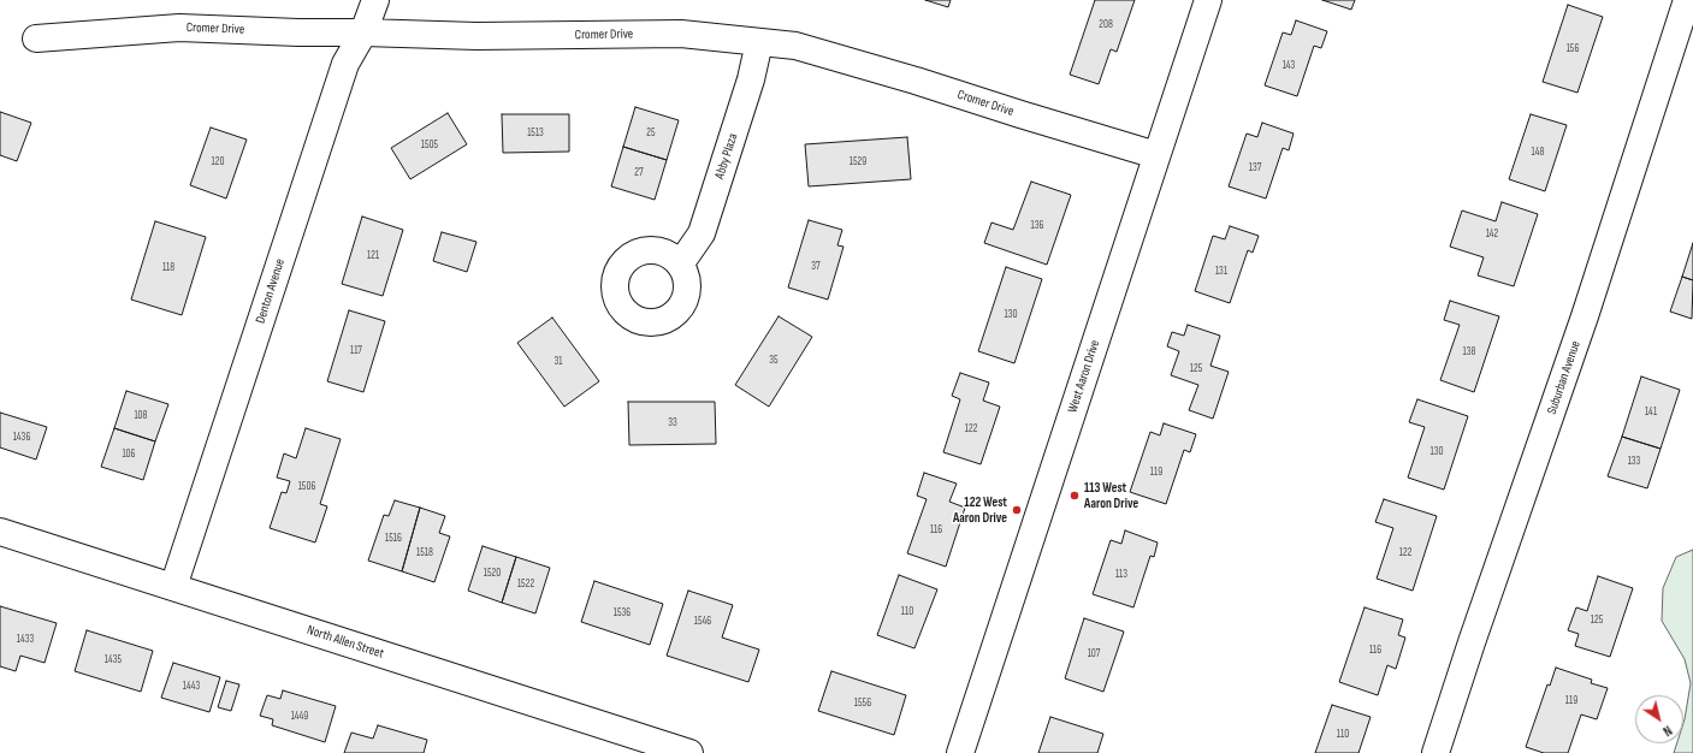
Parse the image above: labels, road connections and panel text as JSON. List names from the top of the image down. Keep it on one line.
{"streets":{"street":["Cromer Drive","Abby Plaza","Denton Avenue","West Aaron Drive","Suburban Avenue","North Allen Street"]},"crossings":[["Cromer Drive","Abby Plaza"],["Cromer Drive","Denton Avenue"],["Cromer Drive","West Aaron Drive"],["Denton Avenue","North Allen Street"]],"places":["113 West Aaron Drive","122 West Aaron Drive"],"house_numbers":["208","156","143","1513","25","1505","148","120","1529","137","27","136","142","121","37","118","131","130","117","138","35","31","125","141","108","33","122","1436","130","106","133","119","1506","116","1516","1518","122","1520","113","1522","110","1536","125","1546","1433","116","107","1435","1443","119","1556","1449","110"],"north":"bottom right"}
